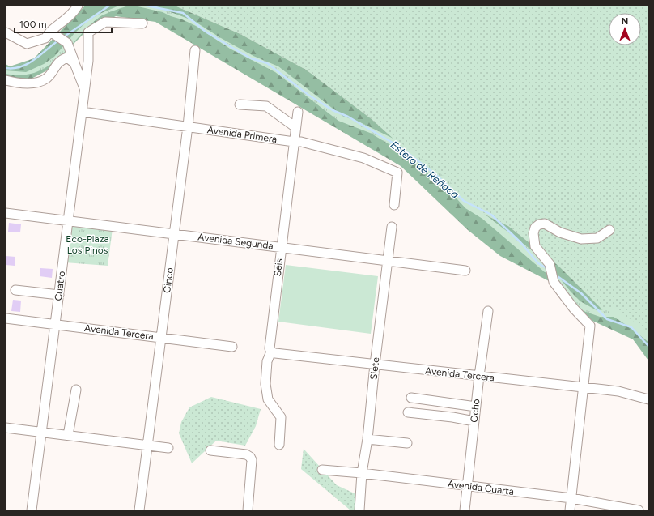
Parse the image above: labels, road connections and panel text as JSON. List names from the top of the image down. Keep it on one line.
{"streets":{"street":["Avenida Primera","Avenida Segunda","Seis","Cinco","Cuatro","Avenida Tercera","Siete","Ocho","Avenida Cuarta"]},"crossings":[["Avenida Primera","Seis"],["Avenida Primera","Cinco"],["Avenida Primera","Cuatro"],["Avenida Segunda","Seis"],["Avenida Segunda","Cinco"],["Avenida Segunda","Cuatro"],["Avenida Segunda","Siete"],["Seis","Avenida Tercera"],["Cinco","Avenida Tercera"],["Cuatro","Avenida Tercera"],["Avenida Tercera","Siete"],["Avenida Tercera","Ocho"],["Siete","Avenida Cuarta"],["Ocho","Avenida Cuarta"]],"water":["Estero de Reñaca"],"parks":["Eco-Plaza Los Pinos"],"scale_bar":"100 m","north":"top"}
